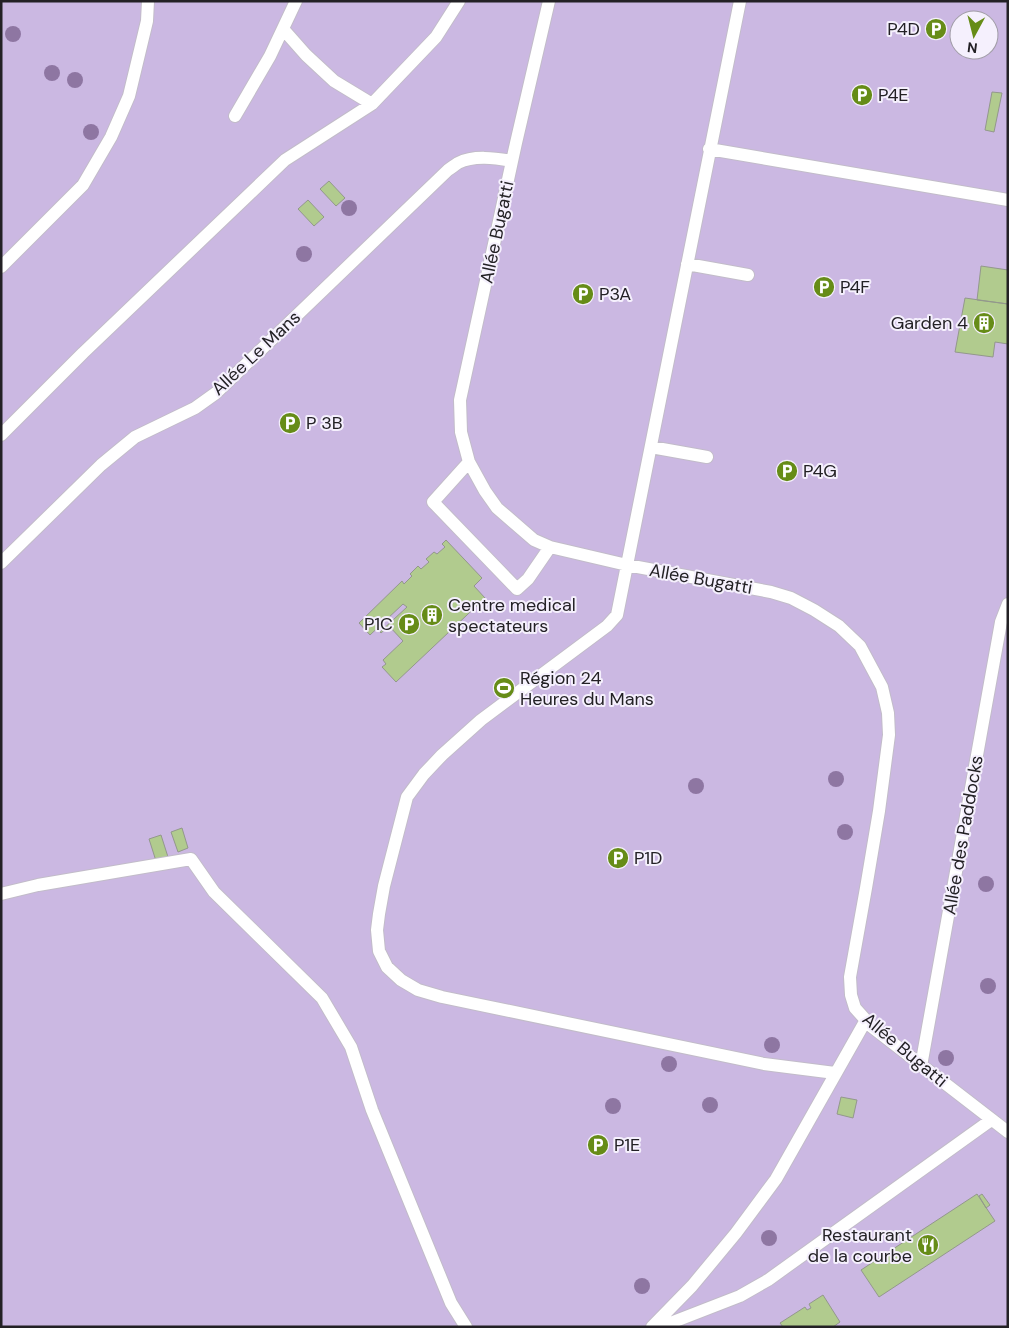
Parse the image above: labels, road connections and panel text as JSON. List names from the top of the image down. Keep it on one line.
{"streets":{"lane":["Allée Bugatti","Allée Le Mans","Allée des Paddocks"]},"crossings":[["Allée Bugatti","Allée Le Mans"],["Allée Bugatti","Allée des Paddocks"]],"places":{"parking":["P4D","P4E","P4F","P3A","P 3B","P4G","P1C","P1D","P1E"],"building":["Garden 4","Centre medical spectateurs"],"sports":["Région 24 Heures du Mans"],"restaurant":["Restaurant de la courbe"]},"north":"bottom"}
